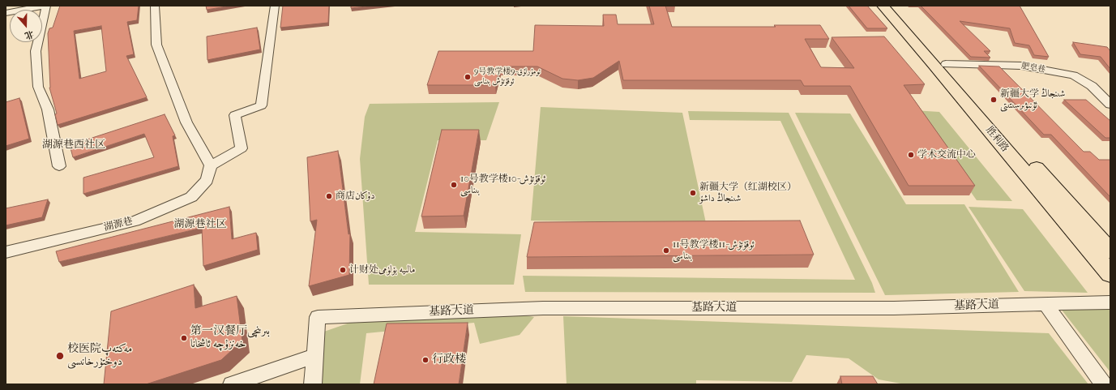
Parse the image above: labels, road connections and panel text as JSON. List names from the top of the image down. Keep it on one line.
{"streets":{"main road":["胜利路"],"street":["肥皂巷","湖源巷","基路大道"]},"crossings":[["肥皂巷","胜利路"]],"districts":["湖源巷西社区","湖源巷社区"],"places":["9号教学楼9-نومۇرلۇق ئوقۇتۇش بىناسى","新疆大学 شىنجاڭ ئۇنىۋىرسىتىتى","学术交流中心","10号教学楼10-ئوقۇتۇش بىناسى","新疆大学（红湖校区） شىنجاڭ داشۆ","商店دۇكان","11号教学楼11-ئوقۇتۇش بىناسى","计财处مالىيە بۆلۈمى","第一汉餐厅بىرىنچى خەنزۇچە ئاشخانا","校医院مەكتەپ دوختۇرخانىسى","行政楼"],"north":"bottom"}
